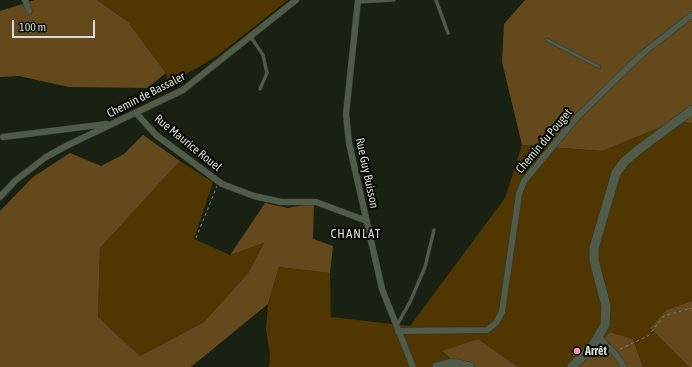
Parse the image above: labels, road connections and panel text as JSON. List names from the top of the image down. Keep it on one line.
{"streets":{"street":["Chemin de Bassaler","Chemin du Pouget","Rue Maurice Rouel","Rue Guy Buisson"]},"crossings":[["Chemin de Bassaler","Rue Maurice Rouel"],["Chemin du Pouget","Rue Guy Buisson"],["Rue Maurice Rouel","Rue Guy Buisson"]],"districts":["CHANLAT"],"places":["Arrêt"],"scale_bar":"100 m"}
